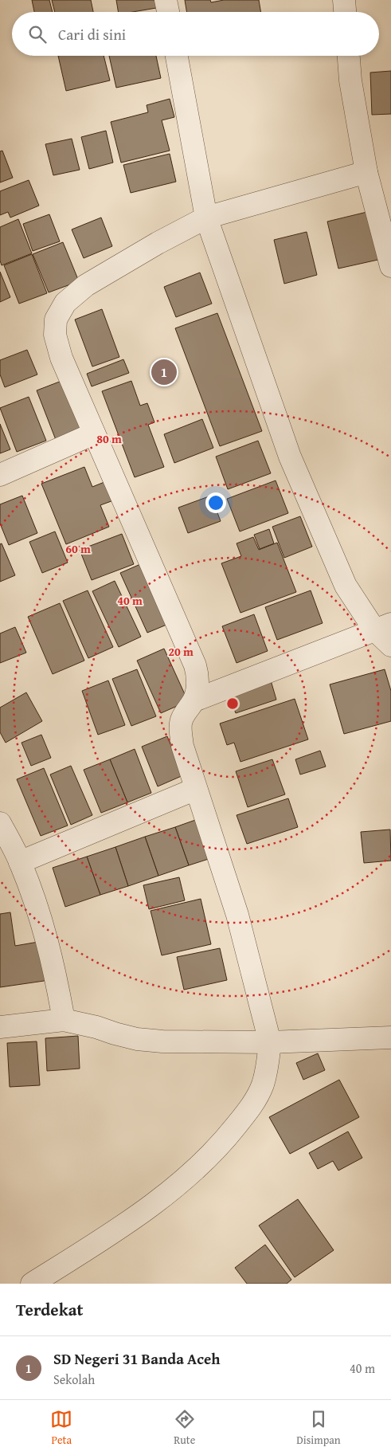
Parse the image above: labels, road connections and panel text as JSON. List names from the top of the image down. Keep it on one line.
{"page":{"search":"Cari di sini","pins":"1","heading":"Terdekat","list":[{"mark":"1","name":"SD Negeri 31 Banda Aceh","note":"Sekolah","value":"40 m"}],"nav":["Peta","Rute","Disimpan"]},"rings":["80 m","60 m","40 m","20 m"]}
